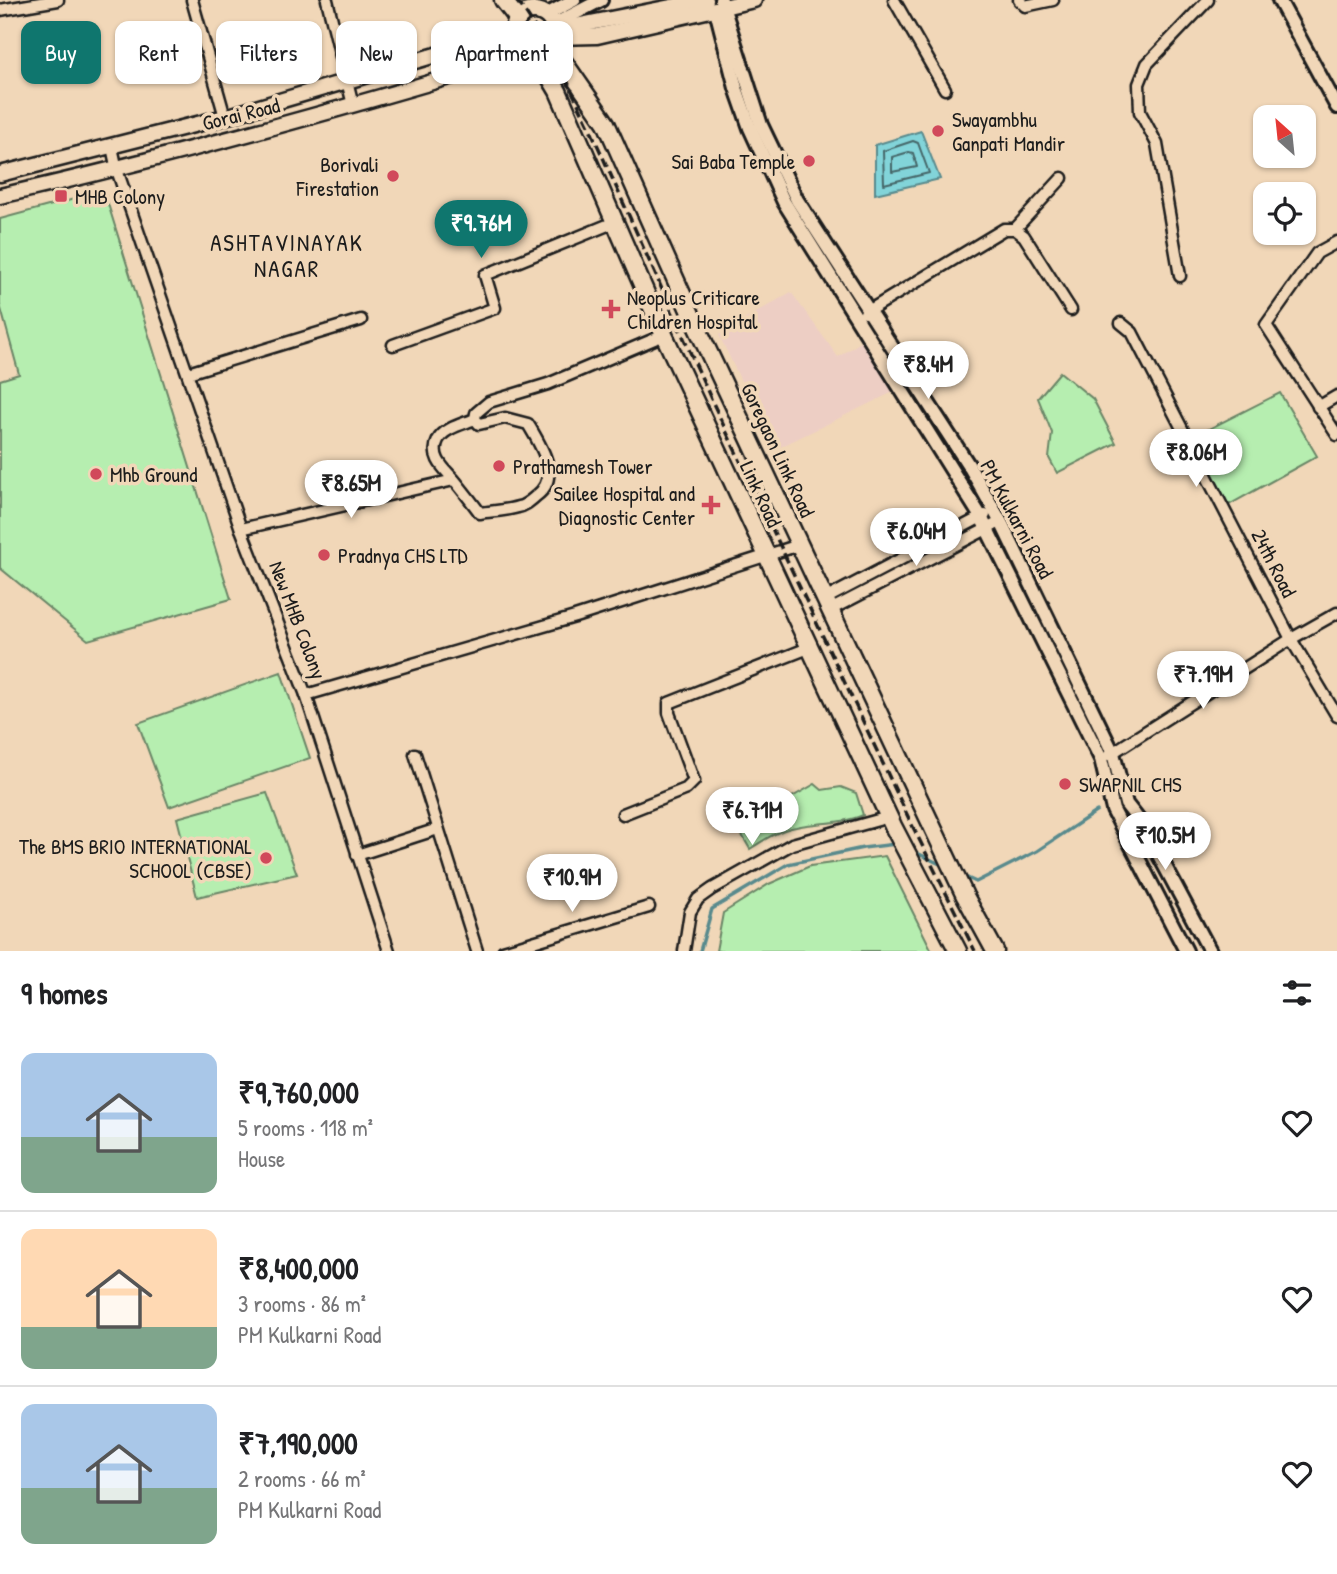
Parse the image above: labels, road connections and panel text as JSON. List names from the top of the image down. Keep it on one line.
{"streets":{"main road":["Gorai Road","Goregaon Link Road","Link Road"],"street":["PM Kulkarni Road","24th Road","New MHB Colony"]},"crossings":[["Gorai Road","New MHB Colony"]],"districts":["ASHTAVINAYAK NAGAR"],"places":{"other":["Swayambhu Ganpati Mandir","Sai Baba Temple","Borivali Firestation","Prathamesh Tower","Mhb Ground","Pradnya CHS LTD","SWAPNIL CHS","The BMS BRIO INTERNATIONAL SCHOOL (CBSE)"],"transit":["MHB Colony"],"health":["Neoplus Criticare Children Hospital","Sailee Hospital and Diagnostic Center"]},"north":"top left","page":{"chip":["Buy","Rent","Filters","New","Apartment"],"price":["₹9.76M","₹8.4M","₹8.06M","₹8.65M","₹6.04M","₹7.19M","₹6.71M","₹10.5M","₹10.9M"],"heading":"9 homes","list":[{"name":"₹9,760,000","note":"5 rooms · 118 m² · House"},{"name":"₹8,400,000","note":"3 rooms · 86 m² · PM Kulkarni Road"},{"name":"₹7,190,000","note":"2 rooms · 66 m² · PM Kulkarni Road"}]}}
